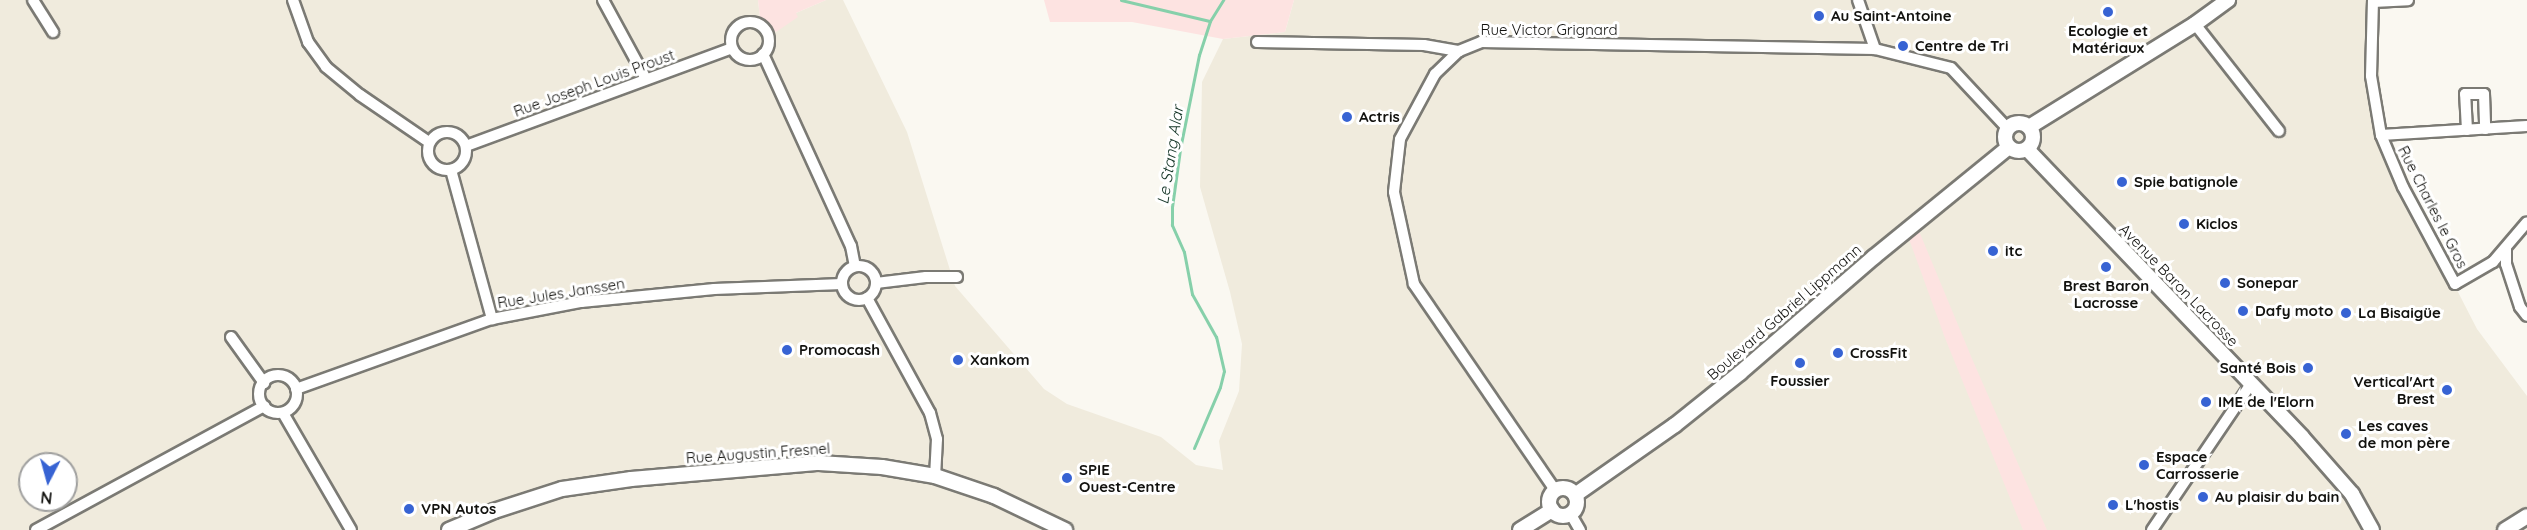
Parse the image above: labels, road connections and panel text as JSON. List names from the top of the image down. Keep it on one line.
{"streets":{"street":["Rue Victor Grignard","Rue Joseph Louis Proust","Rue Charles le Gros","Avenue Baron Lacrosse","Rue Jules Janssen","Boulevard Gabriel Lippmann","Rue Augustin Fresnel"]},"crossings":[["Rue Victor Grignard","Avenue Baron Lacrosse"],["Rue Victor Grignard","Boulevard Gabriel Lippmann"],["Avenue Baron Lacrosse","Boulevard Gabriel Lippmann"]],"water":["Le Stang Alar"],"places":["Ecologie et Matériaux","Au Saint-Antoine","Centre de Tri","Actris","Spie batignole","Kiclos","itc","Brest Baron Lacrosse","Sonepar","Dafy moto","La Bisaigüe","Promocash","CrossFit","Xankom","Foussier","Santé Bois","Vertical'Art Brest","IME de l'Elorn","Les caves de mon père","Espace Carrosserie","SPIE Ouest-Centre","Au plaisir du bain","L'hostis","VPN Autos"],"north":"bottom"}
